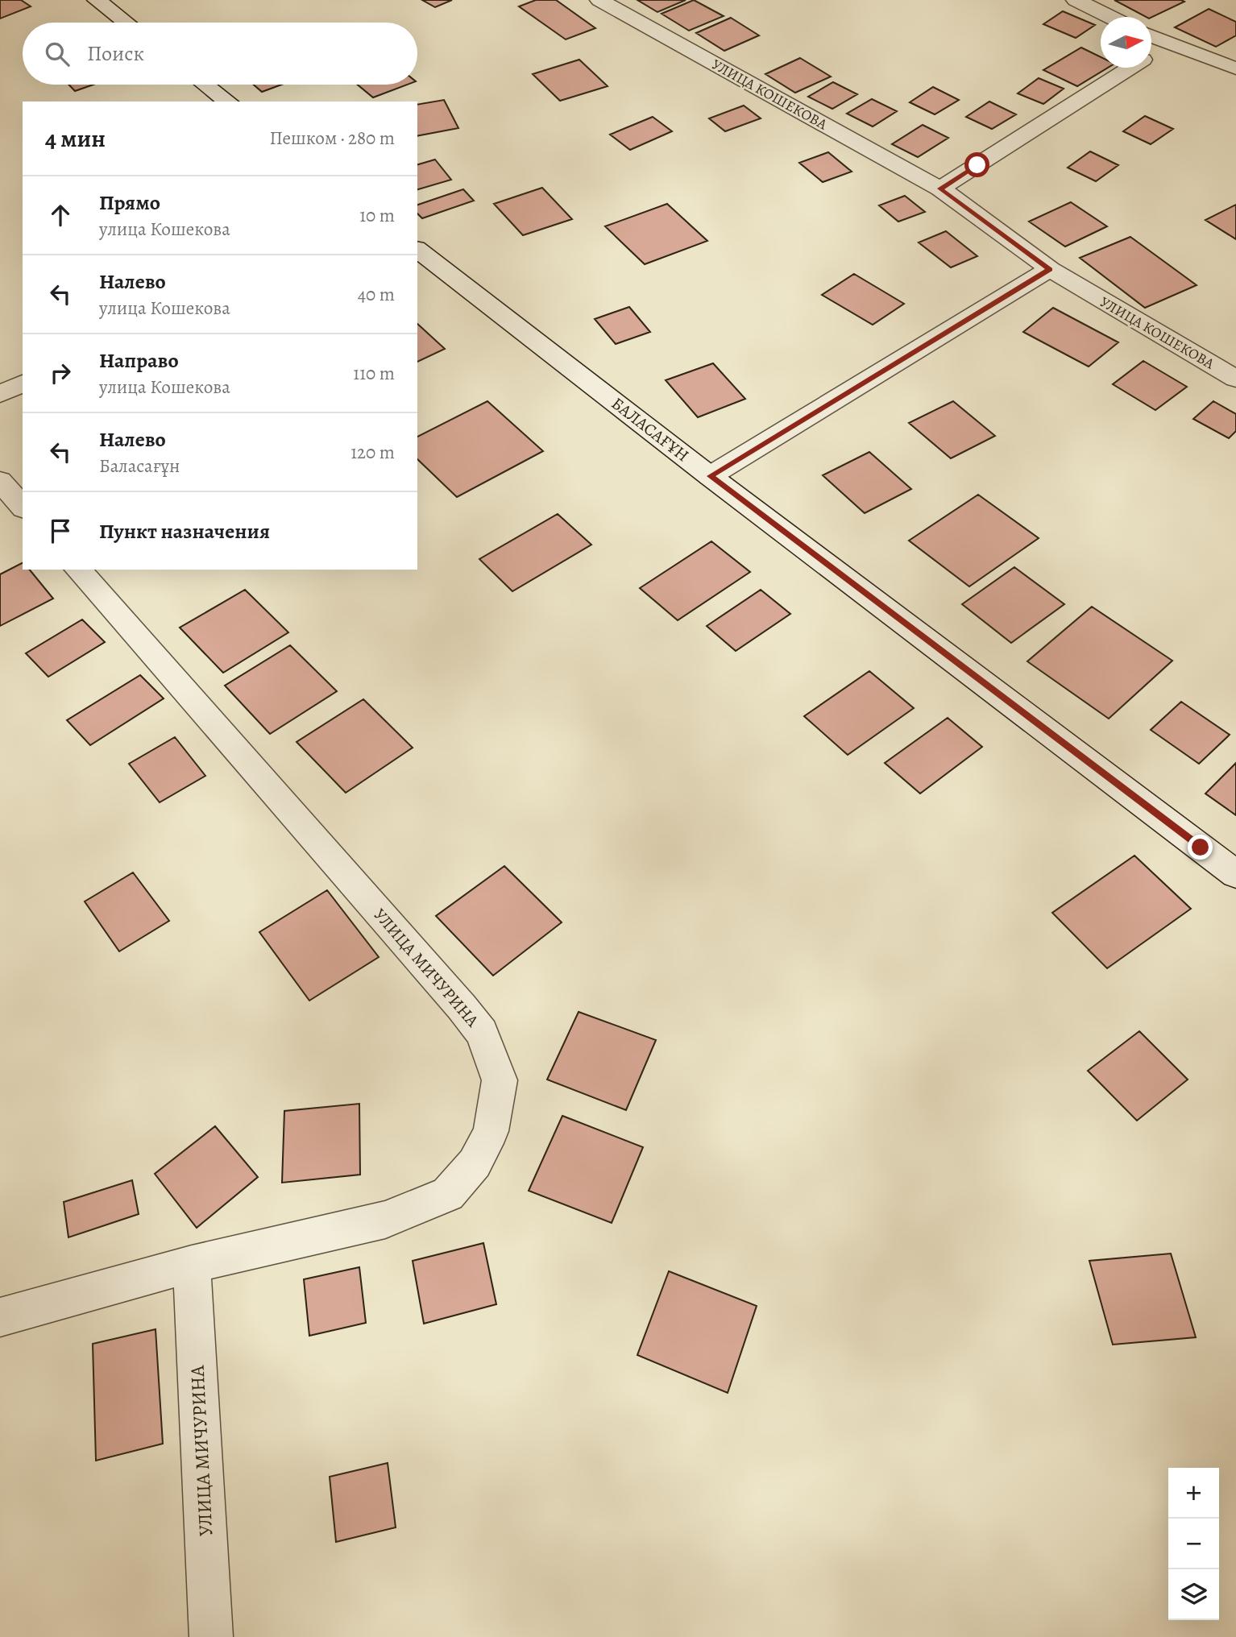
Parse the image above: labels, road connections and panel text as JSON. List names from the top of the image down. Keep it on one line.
{"streets":{"street":["УЛИЦА КОШЕКОВА","БАЛАСАҒҰН","УЛИЦА МИЧУРИНА"]},"north":"right","page":{"search":"Поиск","heading":["4 мин","Пешком · 280 m"],"list":[["Прямо","улица Кошекова","10 m"],["Налево","улица Кошекова","40 m"],["Направо","улица Кошекова","110 m"],["Налево","Баласағұн","120 m"],"Пункт назначения"],"map_buttons":["+","−"]}}
